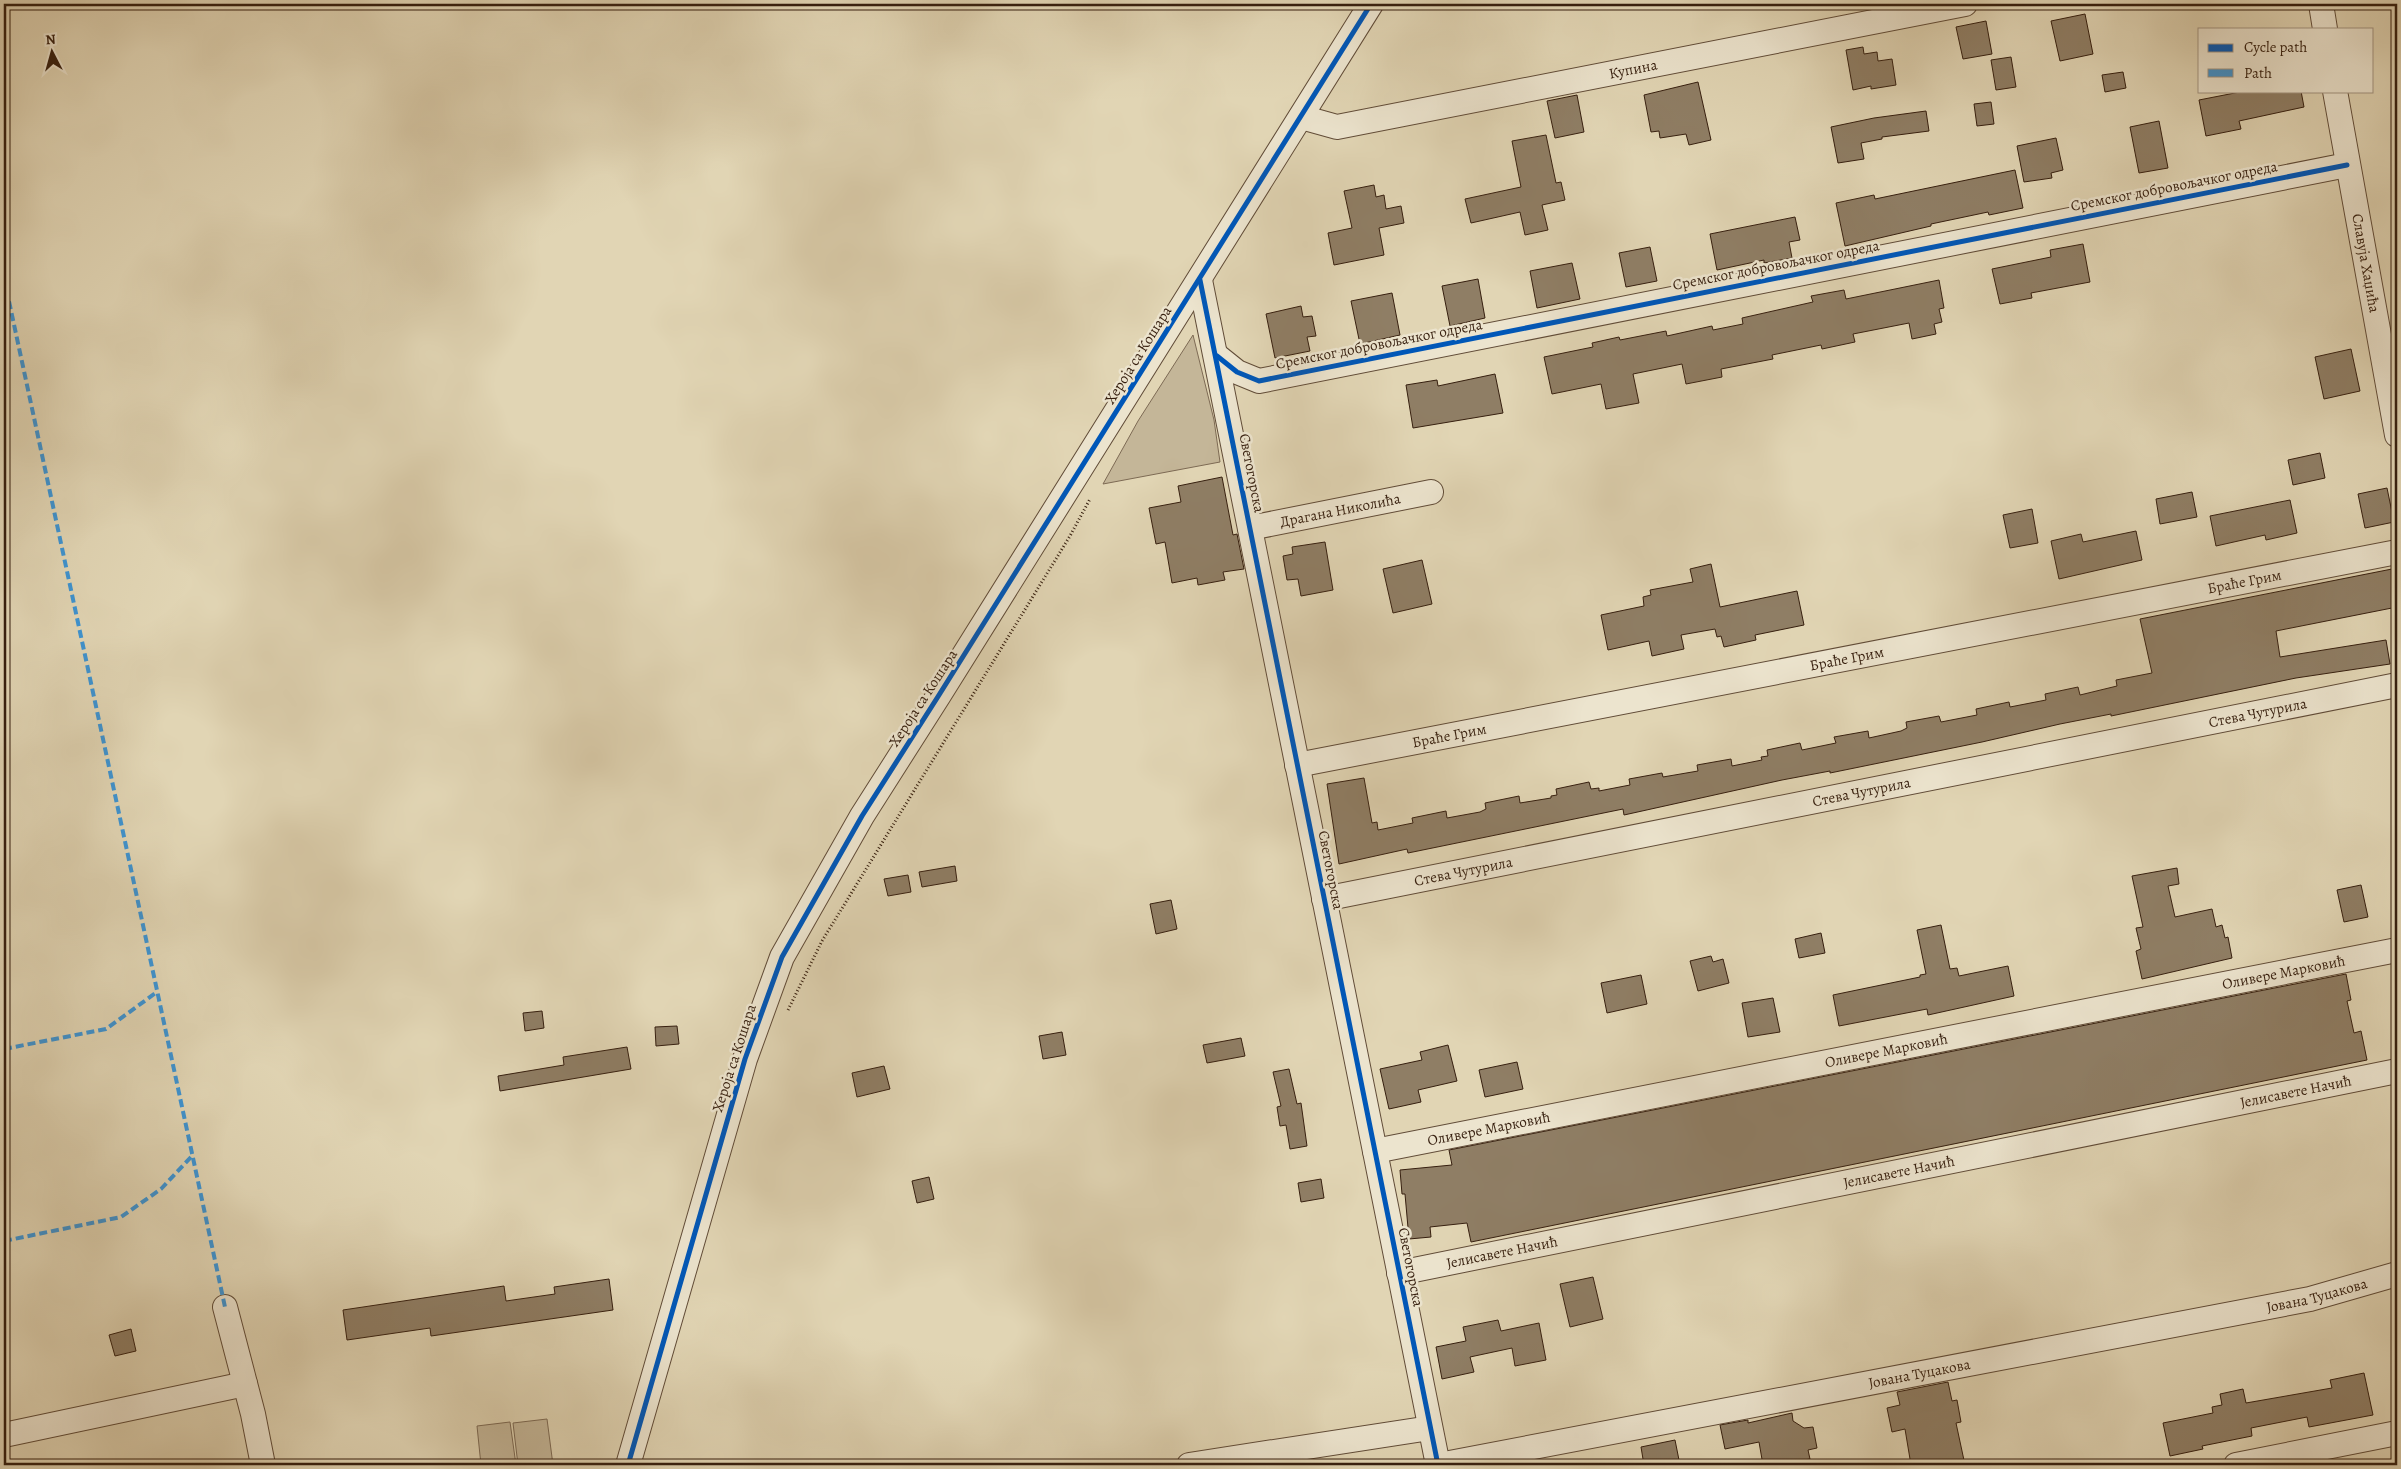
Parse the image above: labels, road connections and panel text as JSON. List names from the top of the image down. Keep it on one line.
{"streets":{"street":["Купина","Сремског добровољачког одреда","Славуја Хаџића","Хероја са Кошара","Светогорска","Драгана Николића","Браће Грим","Стева Чутурила","Оливере Марковић","Јелисавете Начић","Јована Туцакова"]},"crossings":[["Купина","Хероја са Кошара"],["Сремског добровољачког одреда","Славуја Хаџића"],["Сремског добровољачког одреда","Светогорска"],["Хероја са Кошара","Светогорска"],["Светогорска","Драгана Николића"],["Светогорска","Браће Грим"],["Светогорска","Стева Чутурила"],["Светогорска","Оливере Марковић"],["Светогорска","Јелисавете Начић"],["Светогорска","Јована Туцакова"]],"legend":["Cycle path","Path"],"north":"top"}
